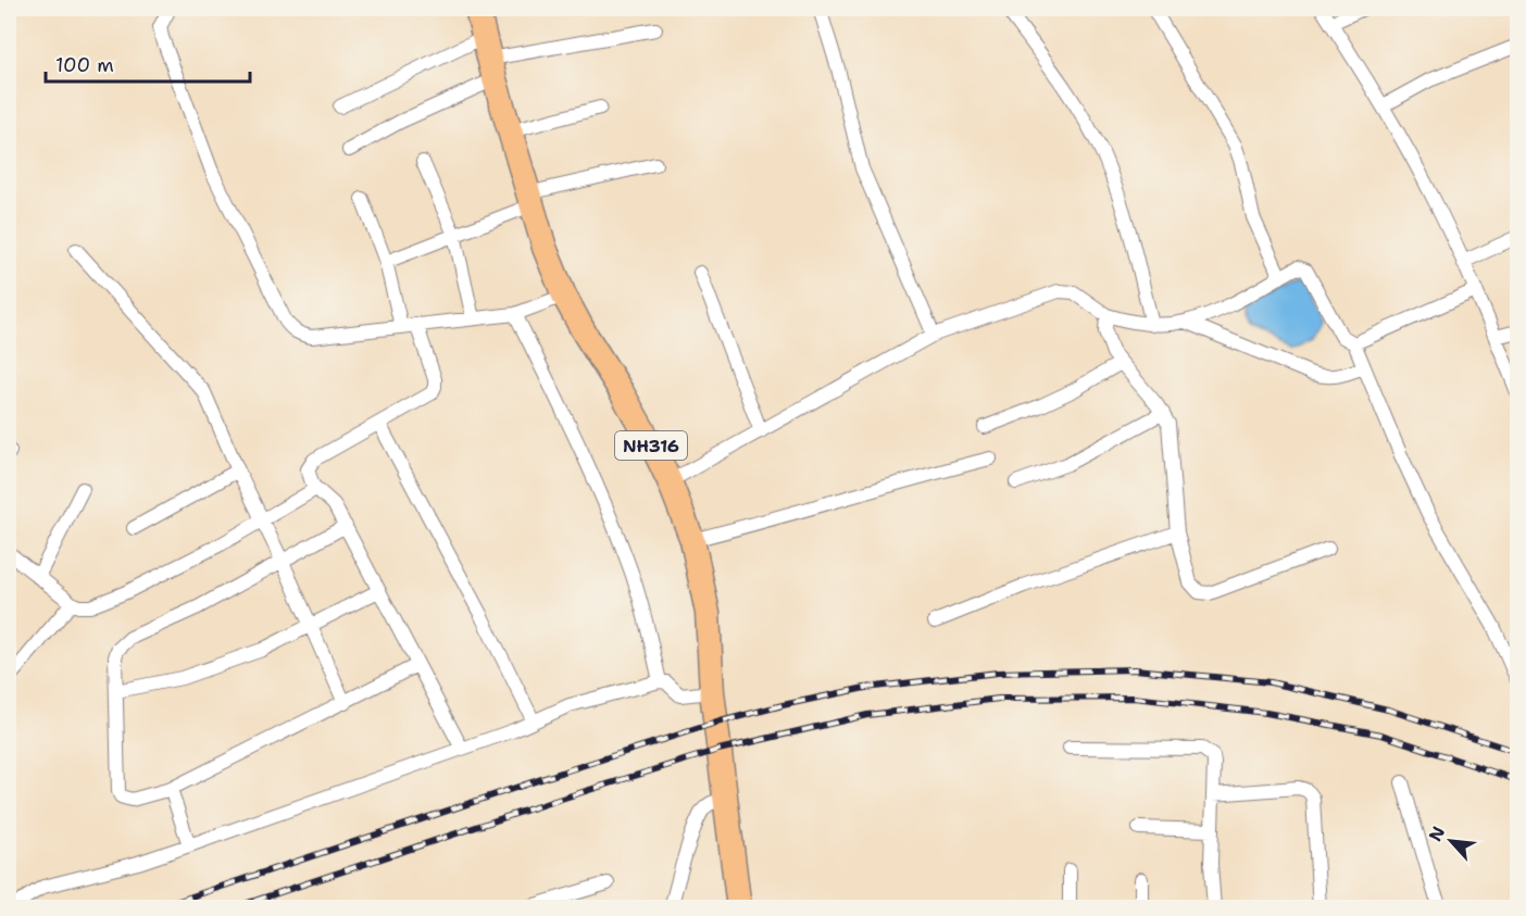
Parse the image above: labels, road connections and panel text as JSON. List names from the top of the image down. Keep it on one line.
{"streets":{"highway":["NH316"]},"scale_bar":"100 m","north":"top left"}
